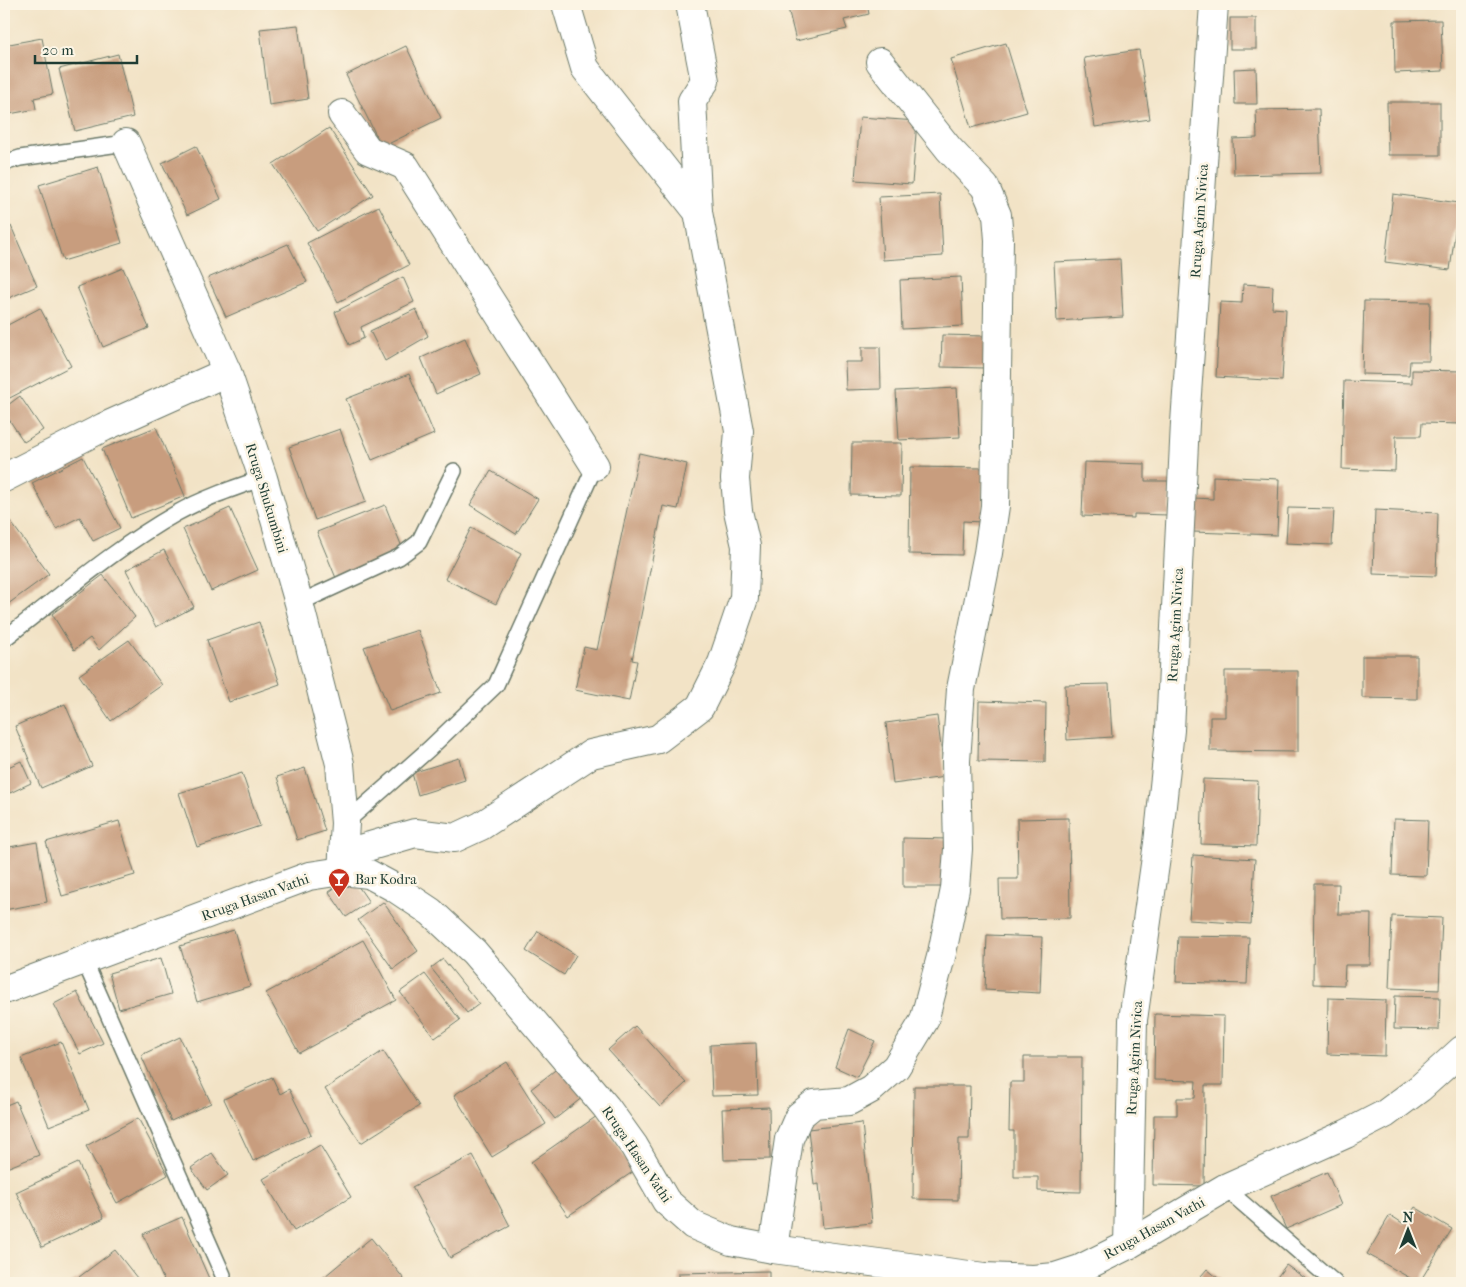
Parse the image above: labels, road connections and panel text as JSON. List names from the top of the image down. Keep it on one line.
{"streets":{"street":["Rruga Agim Nivica","Rruga Shukumbini","Rruga Hasan Vathi"]},"crossings":[["Rruga Agim Nivica","Rruga Hasan Vathi"],["Rruga Shukumbini","Rruga Hasan Vathi"]],"places":{"bar":["Bar Kodra"]},"scale_bar":"20 m","north":"top"}
